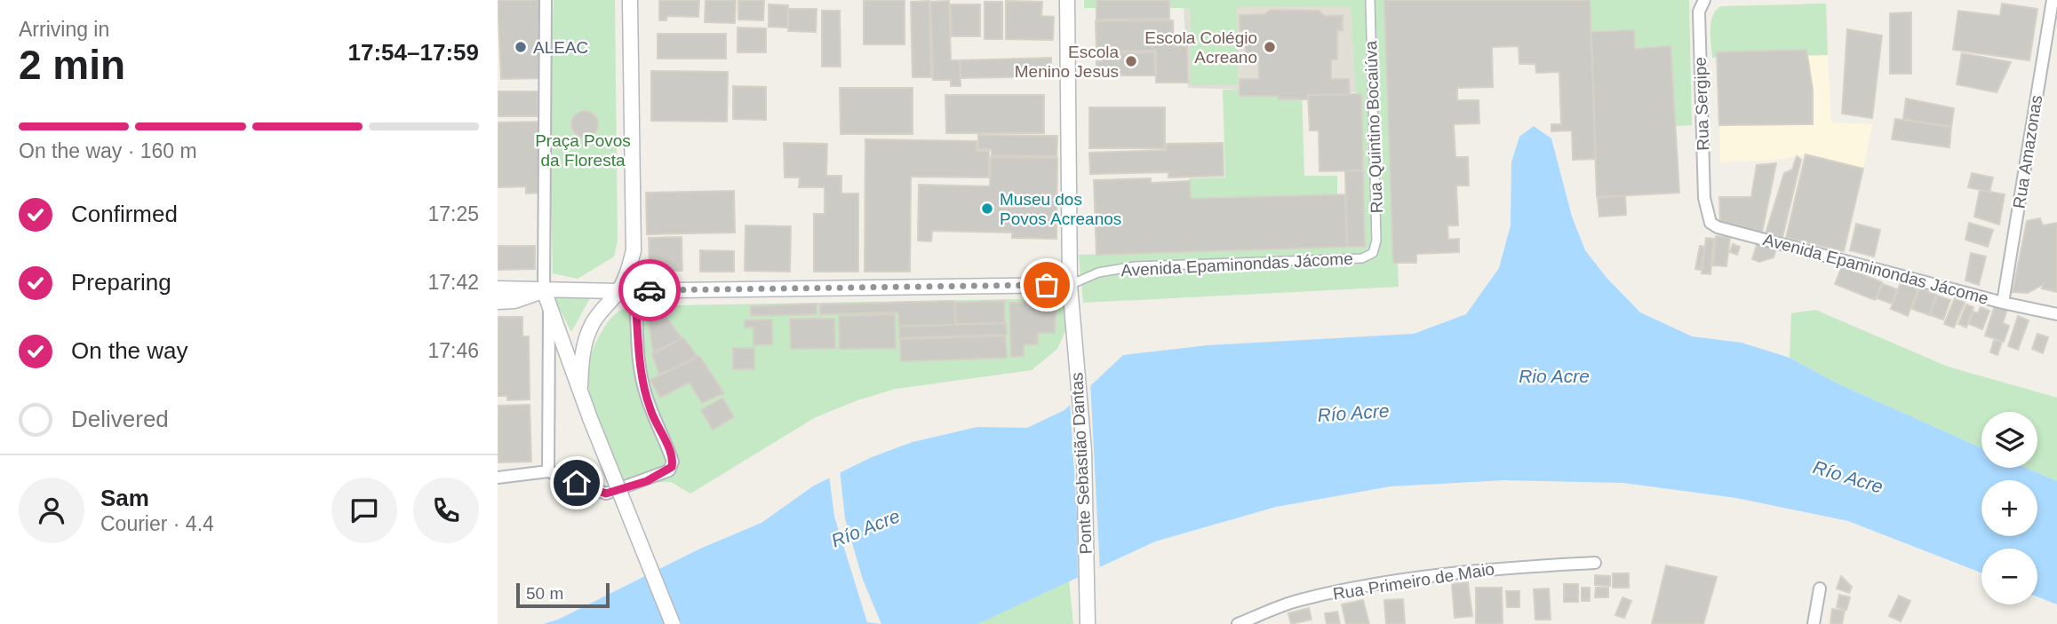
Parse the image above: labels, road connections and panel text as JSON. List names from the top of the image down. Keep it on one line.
{"streets":{"main road":["Avenida Epaminondas Jácome","Ponte Sebastião Dantas"],"street":["Rua Sergipe","Rua Quintino Bocaiúva","Rua Amazonas","Rua Primeiro de Maio"]},"crossings":[["Rua Sergipe","Avenida Epaminondas Jácome"],["Rua Quintino Bocaiúva","Avenida Epaminondas Jácome"],["Rua Amazonas","Avenida Epaminondas Jácome"],["Avenida Epaminondas Jácome","Ponte Sebastião Dantas"]],"water":["Rio Acre","Río Acre"],"parks":["Praça Povos da Floresta"],"places":["ALEAC","Escola Colégio Acreano","Escola Menino Jesus","Museu dos Povos Acreanos"],"scale_bar":"50 m","page":{"heading":["2 min","Arriving in","17:54–17:59"],"panel":["Sam","Courier · 4.4"],"bar":"On the way · 160 m","list":[["Confirmed","17:25"],["Preparing","17:42"],["On the way","17:46"],"Delivered"],"map_buttons":["+","−"],"scale":"50 m"}}
